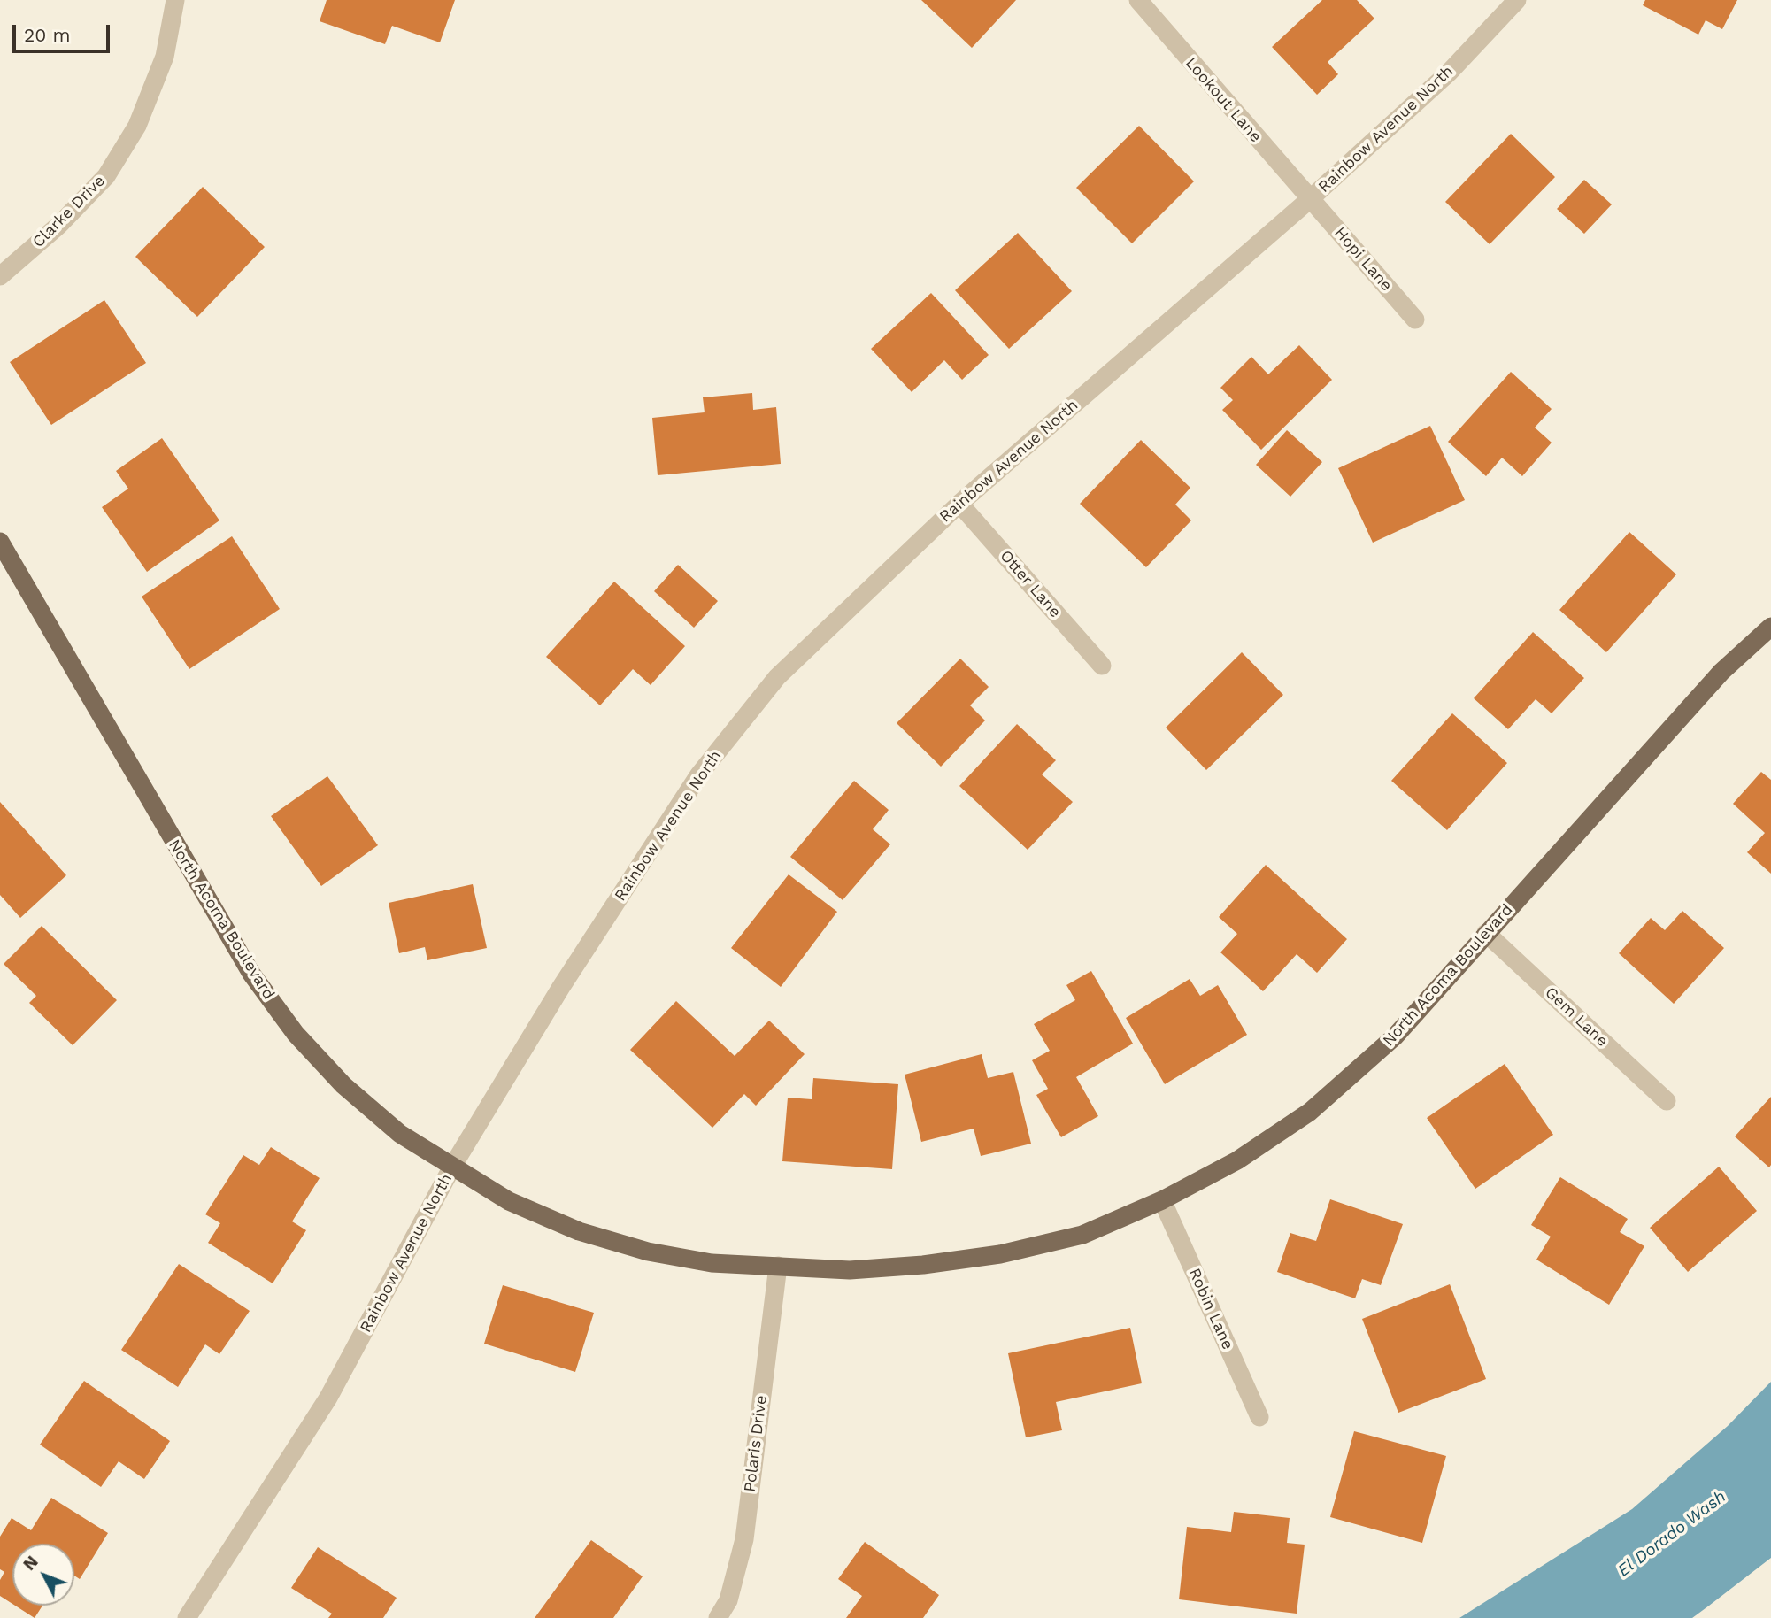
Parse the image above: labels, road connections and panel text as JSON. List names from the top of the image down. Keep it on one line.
{"streets":{"main road":["North Acoma Boulevard"],"street":["Lookout Lane","Rainbow Avenue North","Clarke Drive","Hopi Lane","Otter Lane","Gem Lane","Robin Lane","Polaris Drive"]},"crossings":[["Lookout Lane","Rainbow Avenue North"],["Lookout Lane","Hopi Lane"],["Rainbow Avenue North","Hopi Lane"],["Rainbow Avenue North","Otter Lane"],["Rainbow Avenue North","North Acoma Boulevard"],["North Acoma Boulevard","Gem Lane"],["North Acoma Boulevard","Robin Lane"],["North Acoma Boulevard","Polaris Drive"]],"water":["El Dorado Wash"],"scale_bar":"20 m","north":"top left"}
